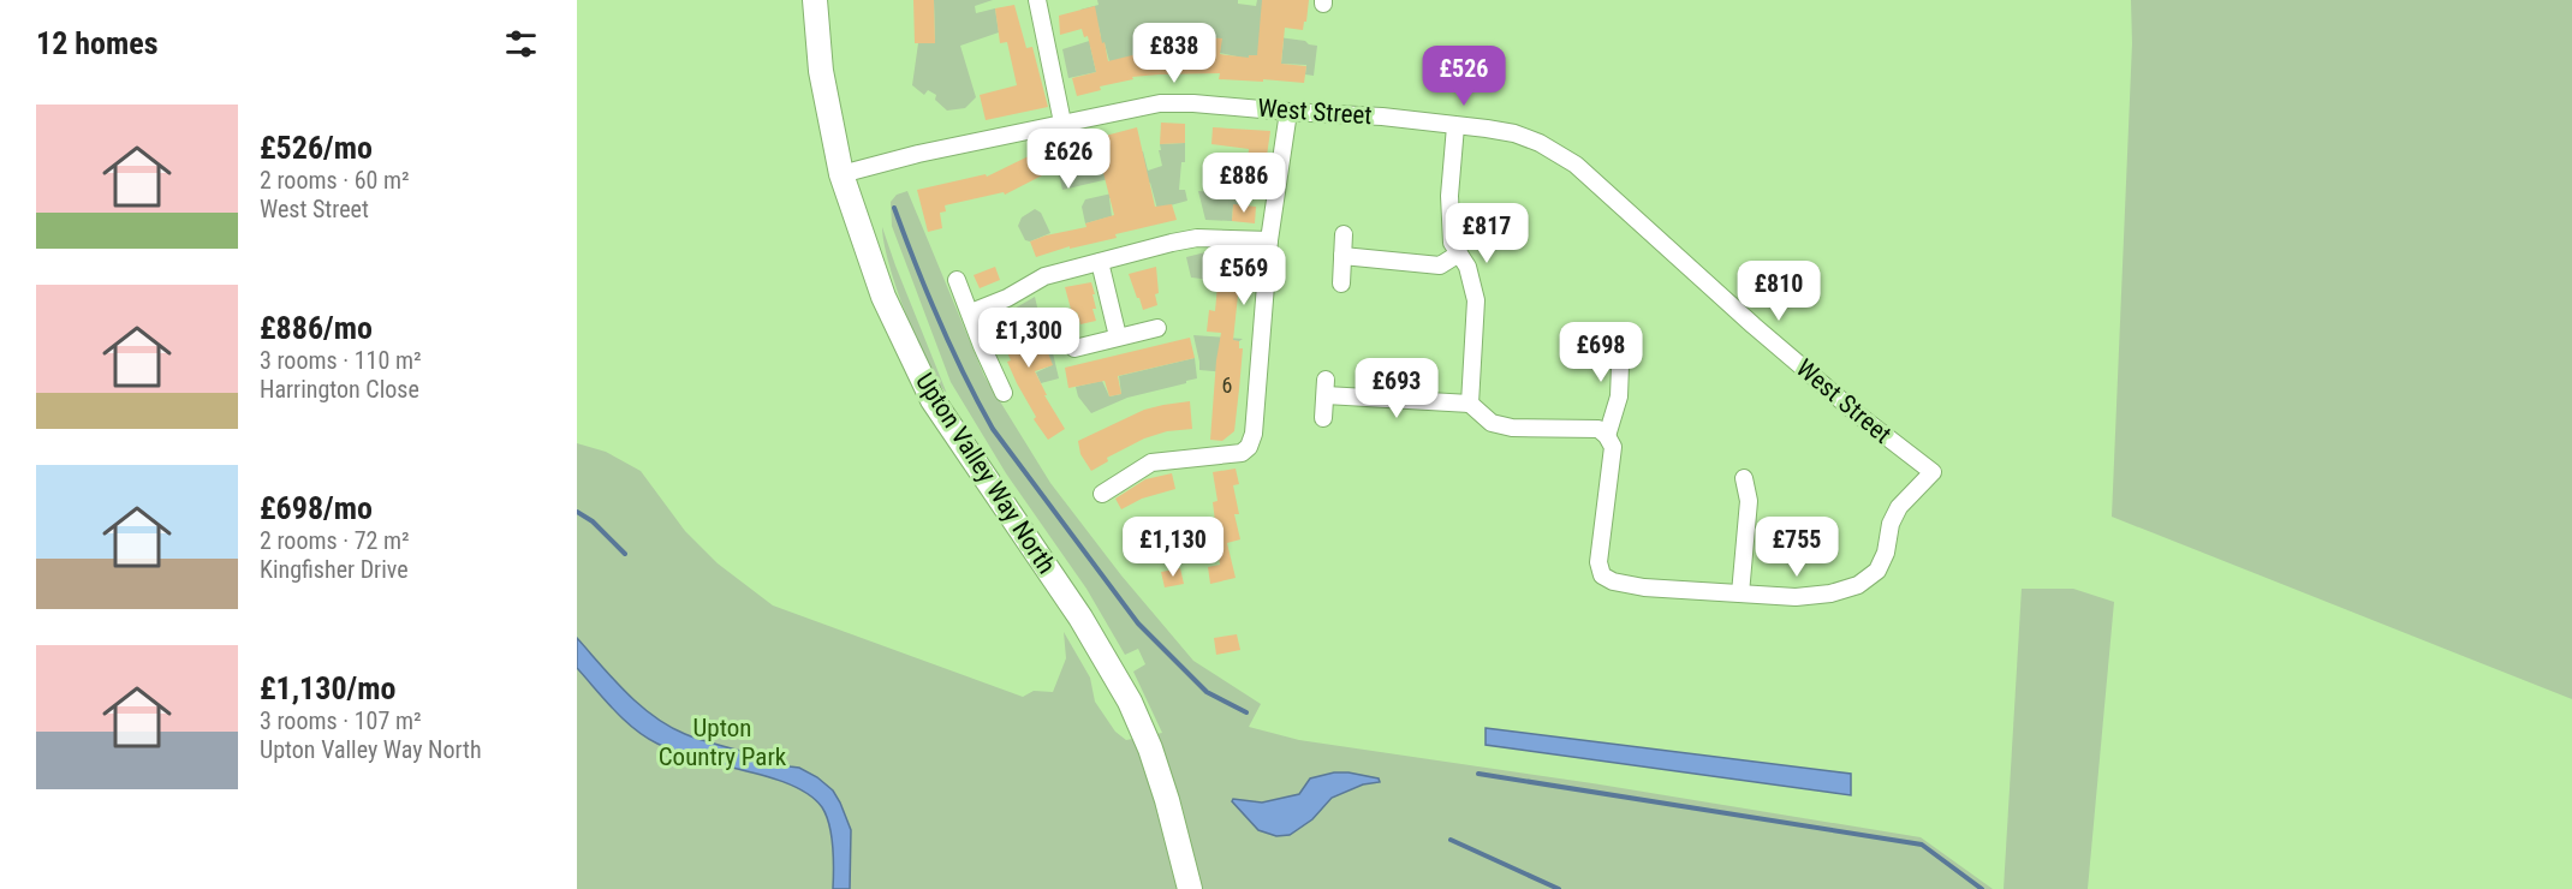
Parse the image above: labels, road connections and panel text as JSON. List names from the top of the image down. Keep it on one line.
{"streets":{"street":["West Street","Upton Valley Way North"]},"crossings":[["West Street","Upton Valley Way North"]],"parks":["Upton Country Park"],"house_numbers":["6"],"page":{"heading":"12 homes","price":["£838","£526","£626","£886","£817","£569","£810","£1,300","£698","£693","£1,130","£755"],"list":[{"name":"£526/mo","note":"2 rooms · 60 m² · West Street"},{"name":"£886/mo","note":"3 rooms · 110 m² · Harrington Close"},{"name":"£698/mo","note":"2 rooms · 72 m² · Kingfisher Drive"},{"name":"£1,130/mo","note":"3 rooms · 107 m² · Upton Valley Way North"}]}}
